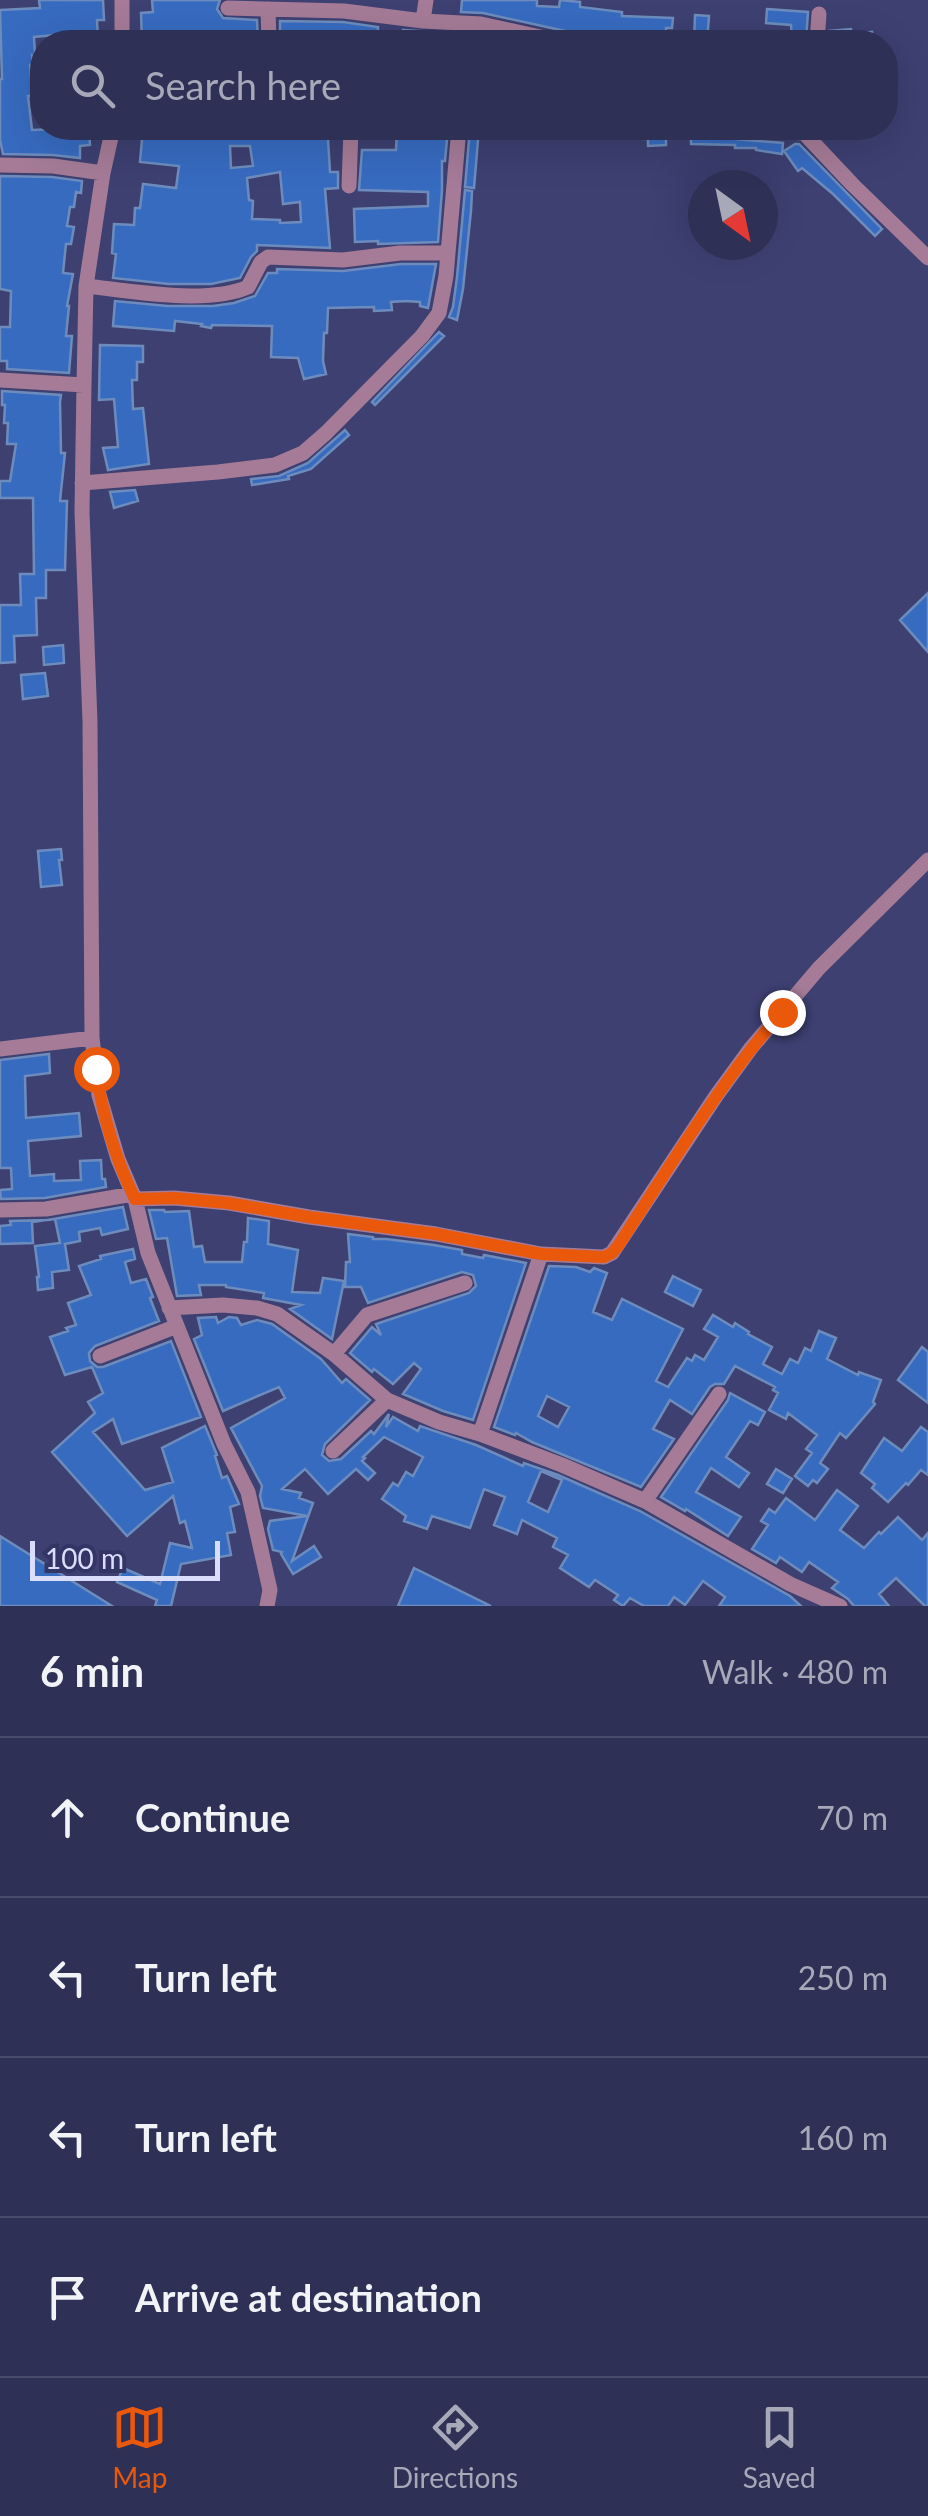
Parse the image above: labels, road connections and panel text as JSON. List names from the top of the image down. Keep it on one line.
{"scale_bar":"100 m","north":"bottom right","page":{"search":"Search here","scale":"100 m","heading":["6 min","Walk · 480 m"],"list":[["Continue","70 m"],["Turn left","250 m"],["Turn left","160 m"],"Arrive at destination"],"nav":["Map","Directions","Saved"]}}
